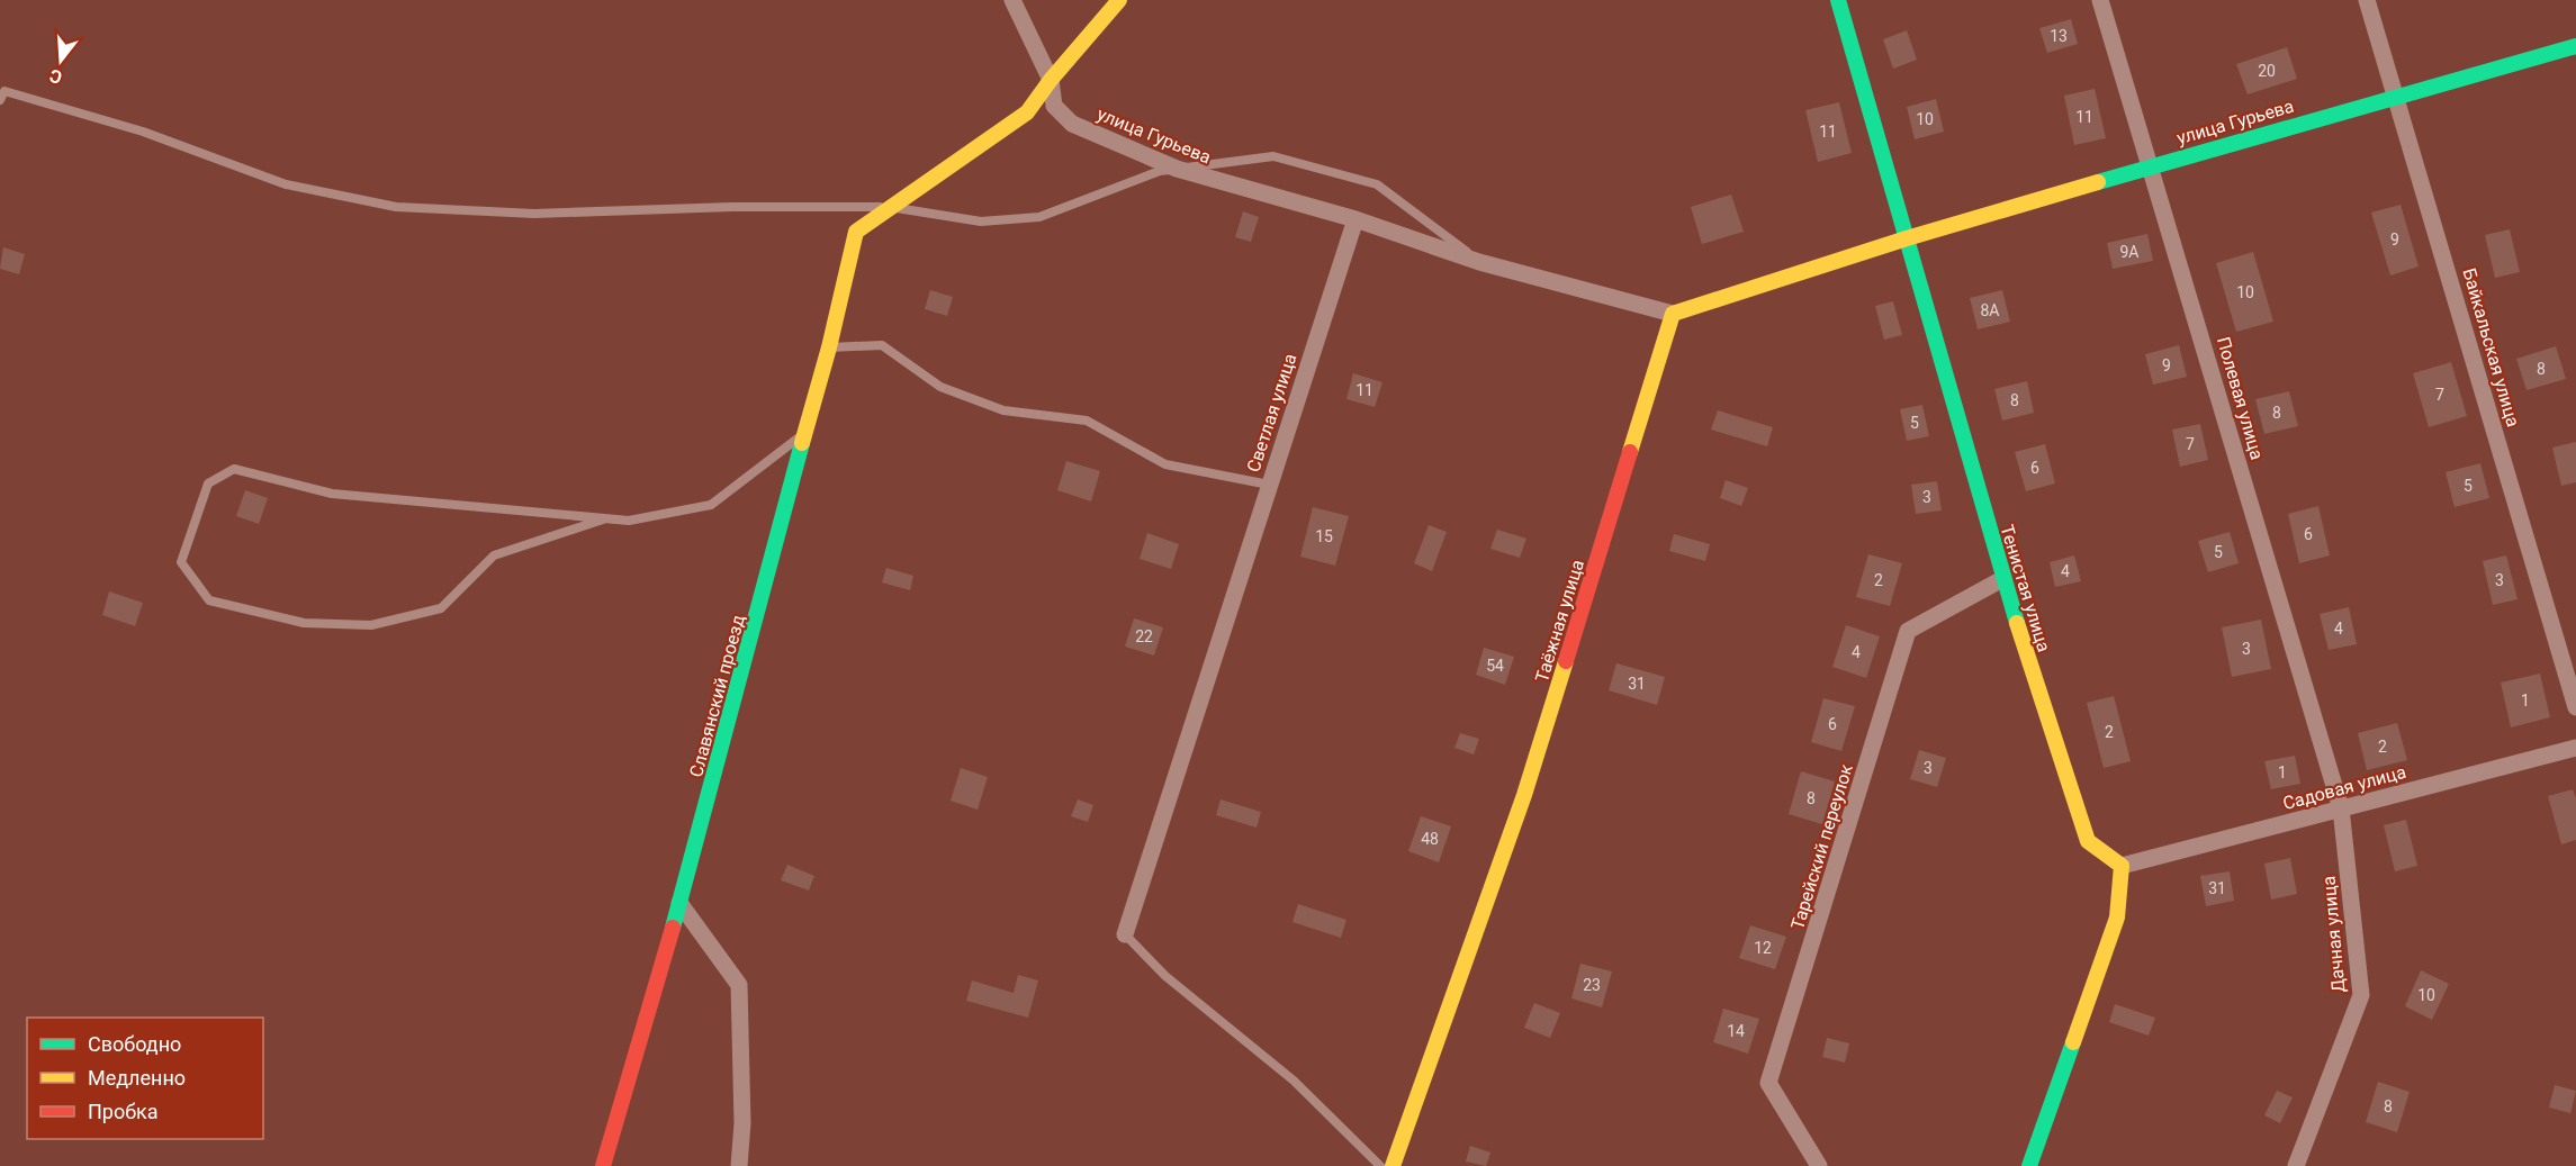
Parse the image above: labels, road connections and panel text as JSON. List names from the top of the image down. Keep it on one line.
{"streets":{"street":["улица Гурьева","Байкальская улица","Полевая улица","Светлая улица","Тенистая улица","Таёжная улица","Славянский проезд","Садовая улица","Тарейский переулок","Дачная улица"]},"crossings":[["улица Гурьева","Байкальская улица"],["улица Гурьева","Полевая улица"],["улица Гурьева","Светлая улица"],["улица Гурьева","Тенистая улица"],["Полевая улица","Садовая улица"],["Полевая улица","Дачная улица"],["Тенистая улица","Садовая улица"],["Тенистая улица","Тарейский переулок"],["Садовая улица","Дачная улица"]],"house_numbers":["13","20","11","10","11","9","9А","10","8А","9","8","11","7","8","8","5","7","6","5","3","6","15","5","4","2","3","4","22","3","4","54","31","1","6","2","2","3","1","8","48","31","12","23","10","14","8"],"legend":["Свободно","Медленно","Пробка"],"north":"bottom"}
